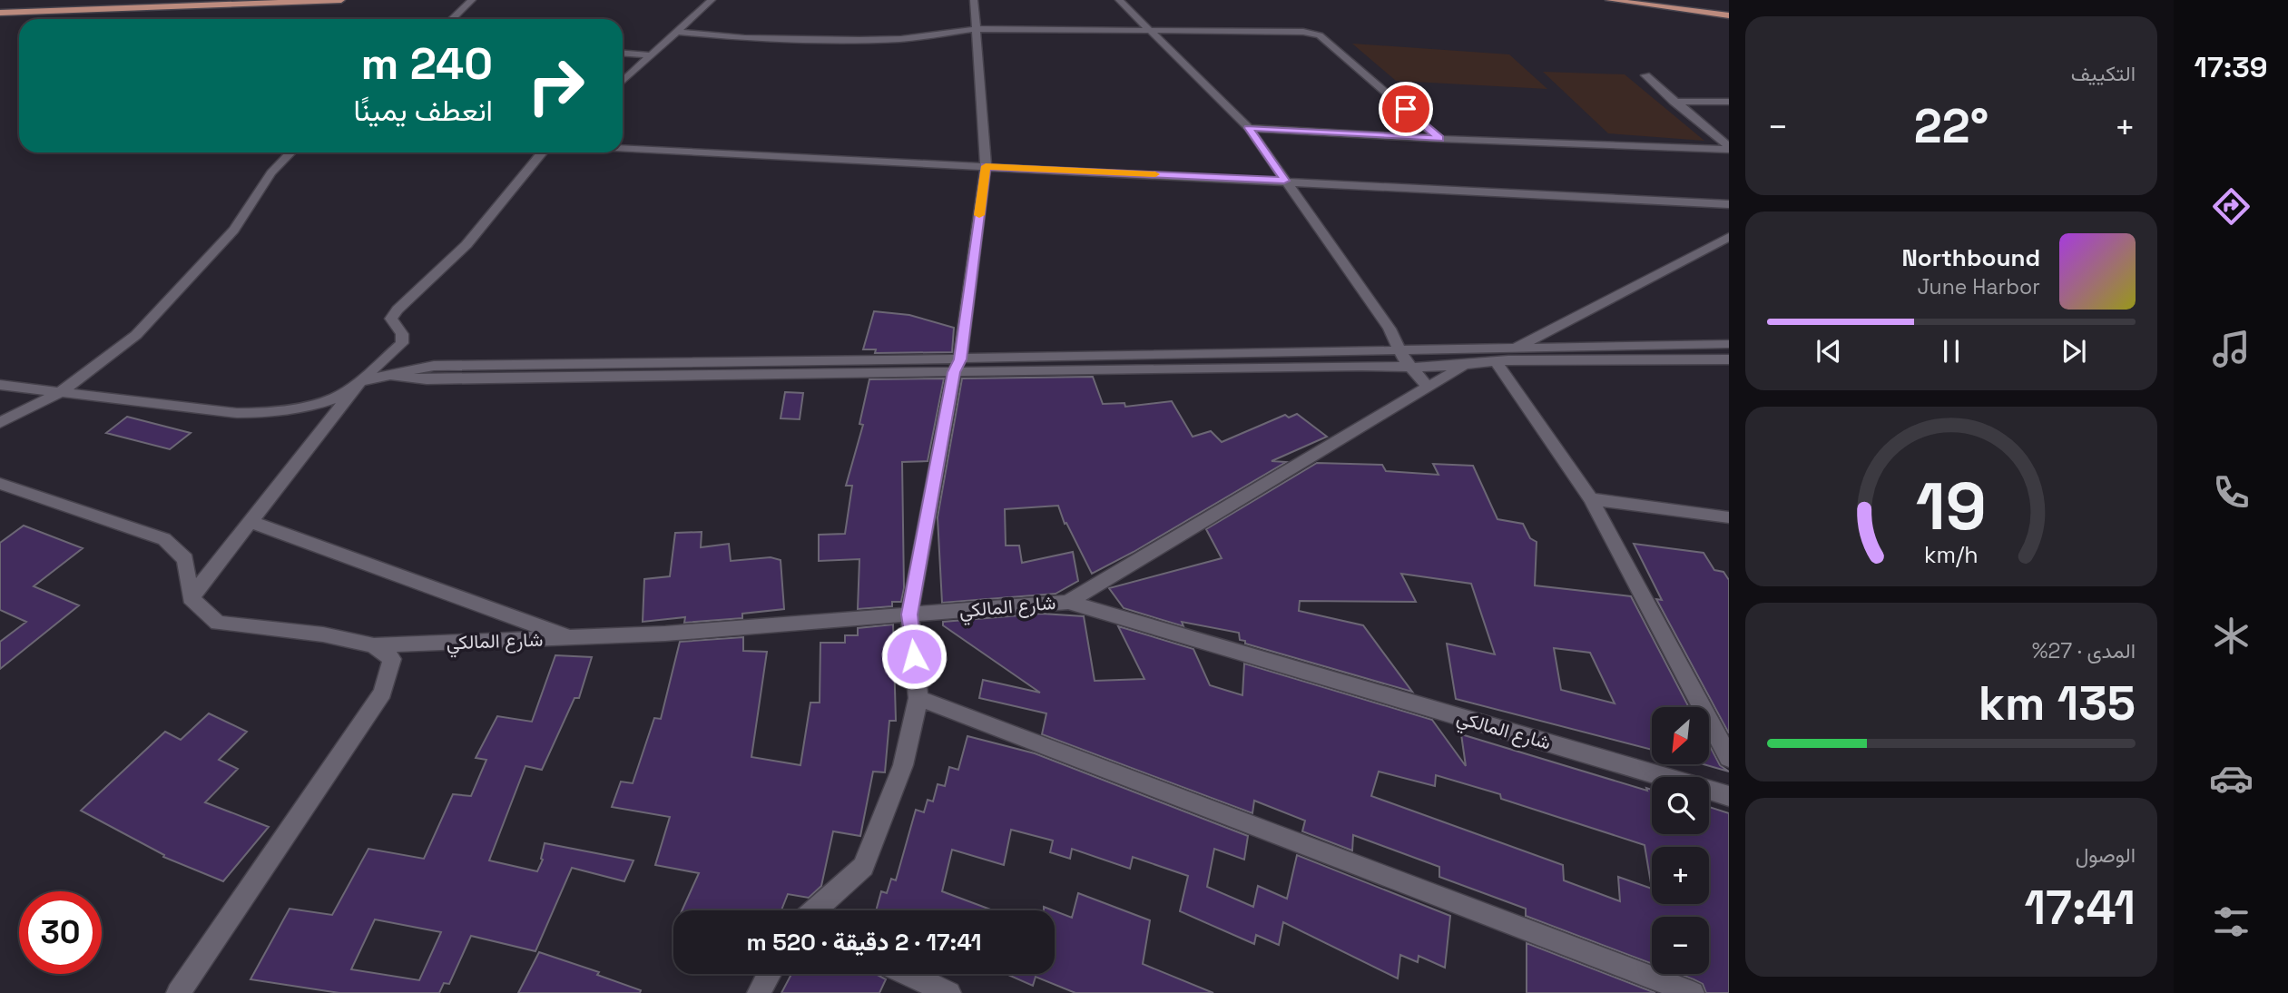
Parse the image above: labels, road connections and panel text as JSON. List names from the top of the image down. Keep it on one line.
{"streets":{"street":["شارع المالكي"]},"north":"bottom left","page":{"tabs":"17:39","tile":["التكييف",["المدى · 27%","135 km"],["الوصول","17:41"]],"turn":["240 m","انعطف يمينًا"],"heat":["−","22°","+"],"song":["Northbound","June Harbor"],"map_buttons":["+","−"],"limit":"30","trip":"17:41 · 2 دقيقة · 520 m","gauge":["19","km/h"]}}
